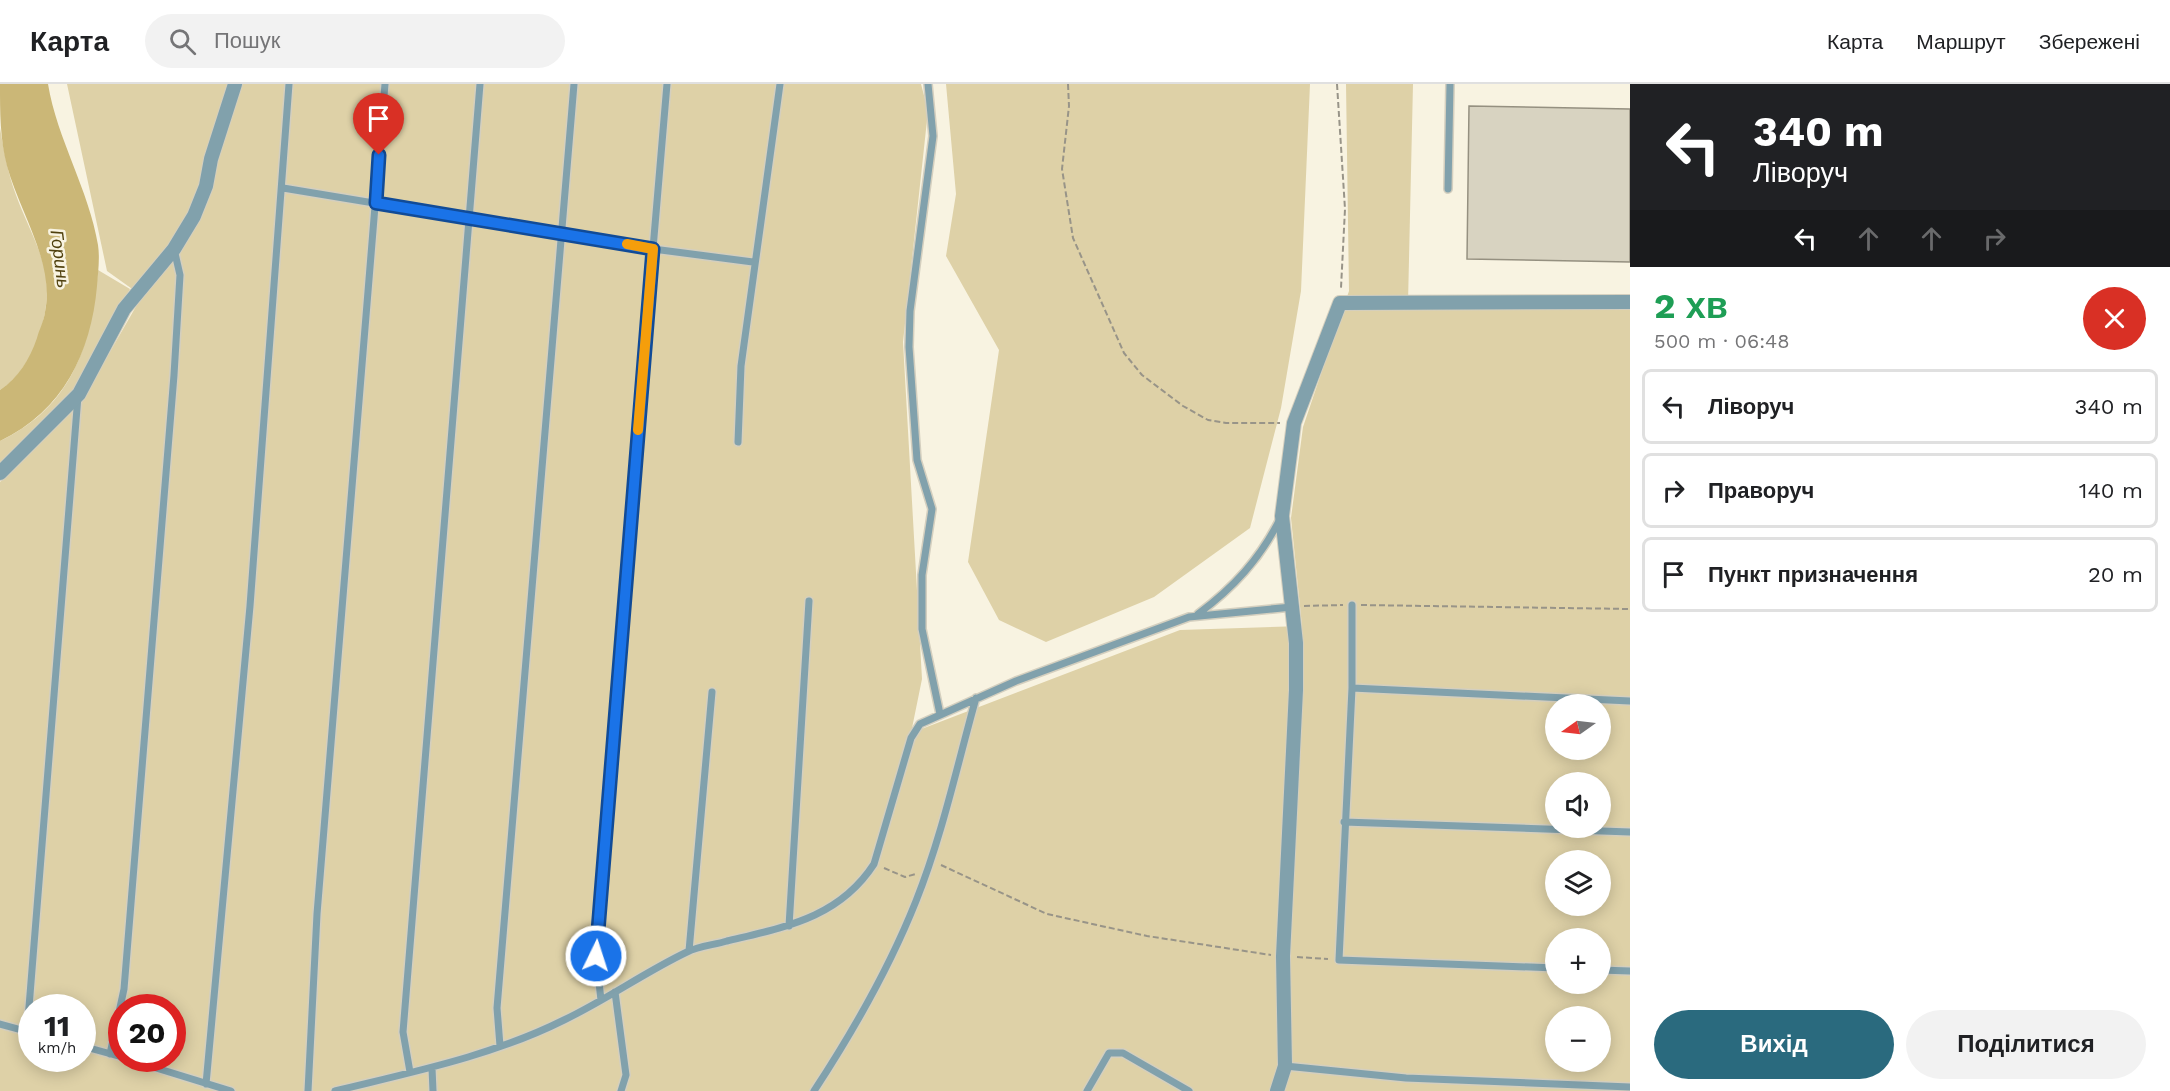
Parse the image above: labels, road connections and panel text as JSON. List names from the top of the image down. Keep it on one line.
{"water":["Горинь"],"north":"left","page":{"header":"Карта","search":"Пошук","nav":["Карта","Маршрут","Збережені"],"turn":["340 m","Ліворуч"],"heading":["2 хв","500 m · 06:48"],"list":[{"name":"Ліворуч","value":"340 m"},{"name":"Праворуч","value":"140 m"},{"name":"Пункт призначення","value":"20 m"}],"map_buttons":["+","−"],"speed":"11 km/h","limit":"20","buttons":["Вихід","Поділитися"]}}
